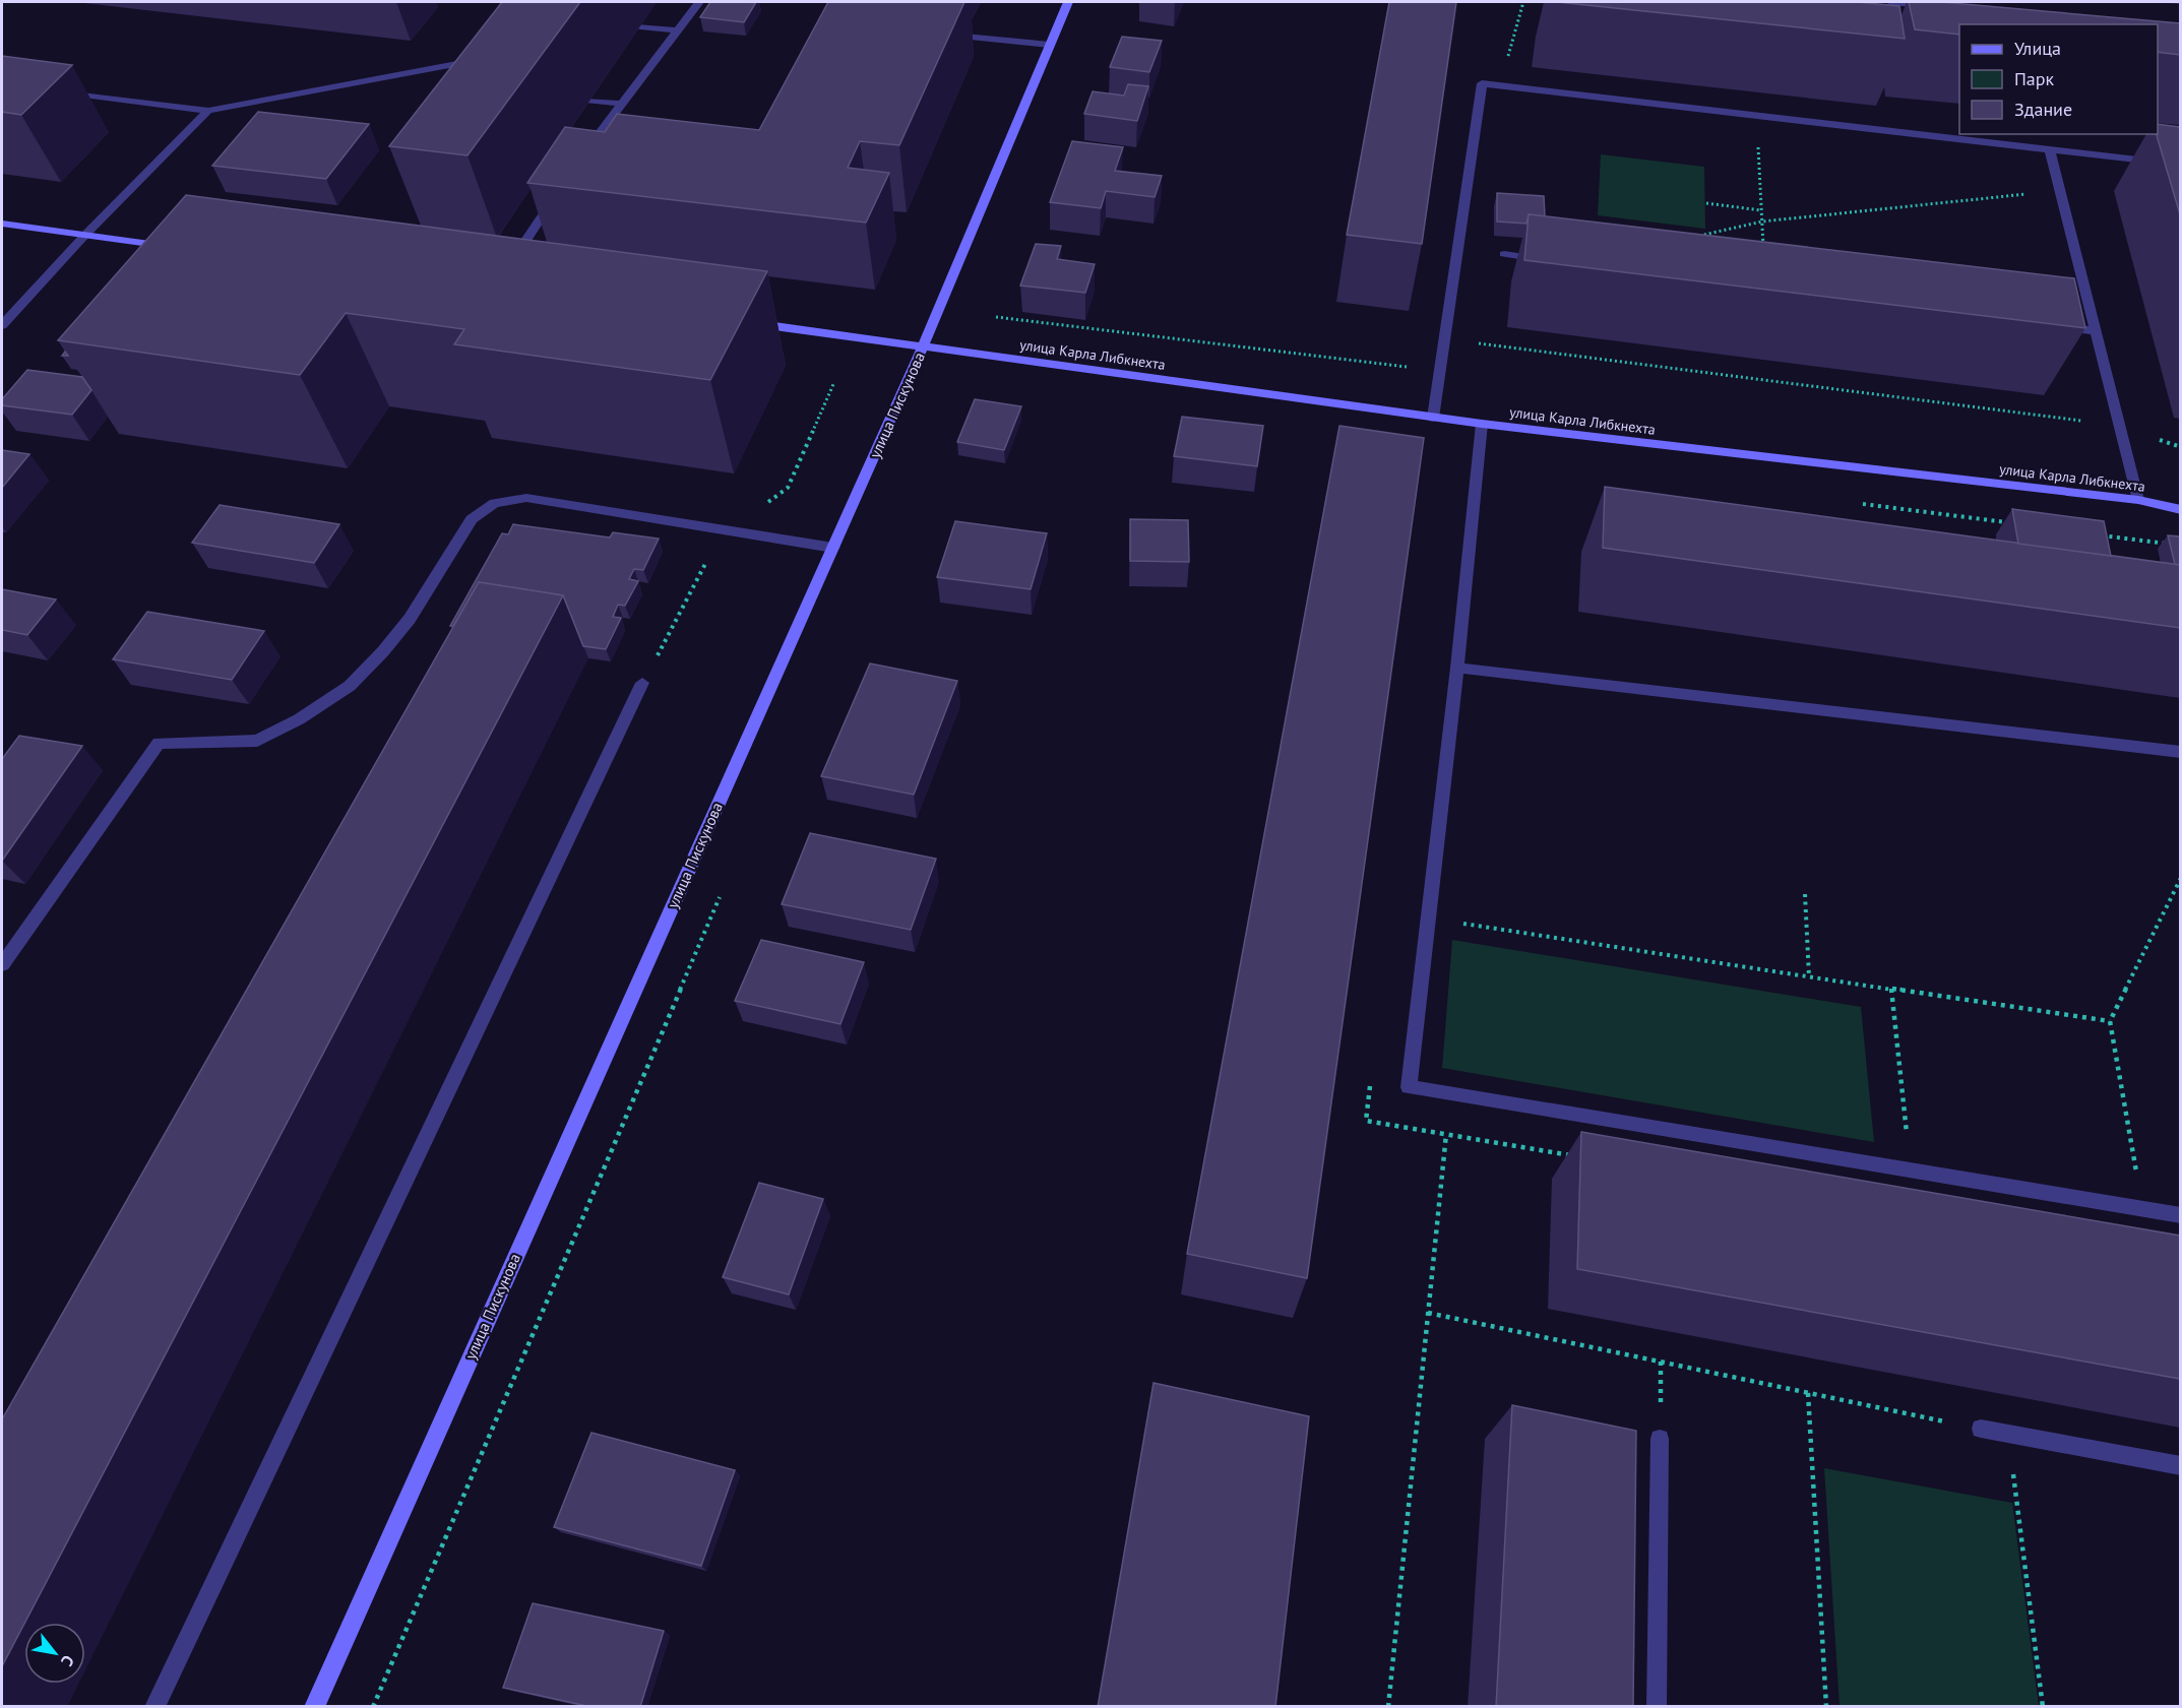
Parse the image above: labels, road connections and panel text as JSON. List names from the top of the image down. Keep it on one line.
{"streets":{"main road":["улица Карла Либкнехта","улица Пискунова"]},"crossings":[["улица Карла Либкнехта","улица Пискунова"]],"legend":["Улица","Парк","Здание"],"north":"bottom right"}
